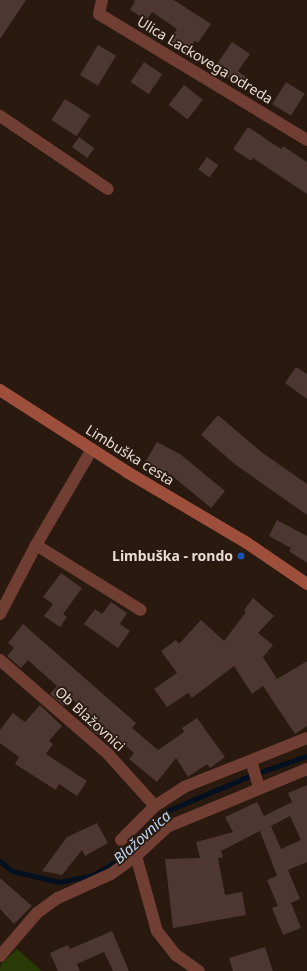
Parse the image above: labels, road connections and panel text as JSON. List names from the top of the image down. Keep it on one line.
{"streets":{"main road":["Limbuška cesta"],"street":["Ulica Lackovega odreda","Ob Blažovnici"]},"water":["Blažovnica"],"places":["Limbuška - rondo"]}
